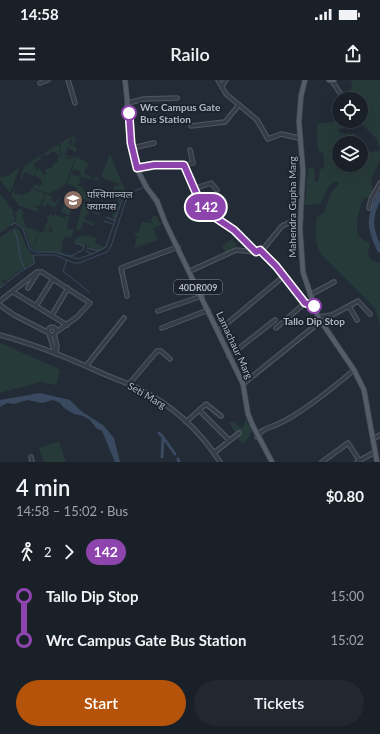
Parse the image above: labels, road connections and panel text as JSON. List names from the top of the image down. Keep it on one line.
{"streets":{"main road":["Mahendra Gupha Marg","40DR009","Lamachaur Marg"],"street":["Seti Marg"]},"places":{"other":["Wrc Campus Gate Bus Station","Tallo Dip Stop"],"school or university":["पश्‍चिमाञ्‍चल क्याम्पस"]},"lines":["bus line 142"],"page":{"status":"14:58","header":"Railo","on_map":"142","heading":["4 min","14:58 – 15:02 · Bus","$0.80"],"legs":["2","142"],"list":[{"name":"Tallo Dip Stop","value":"15:00"},{"name":"Wrc Campus Gate Bus Station","value":"15:02"}],"buttons":["Start","Tickets"]}}
